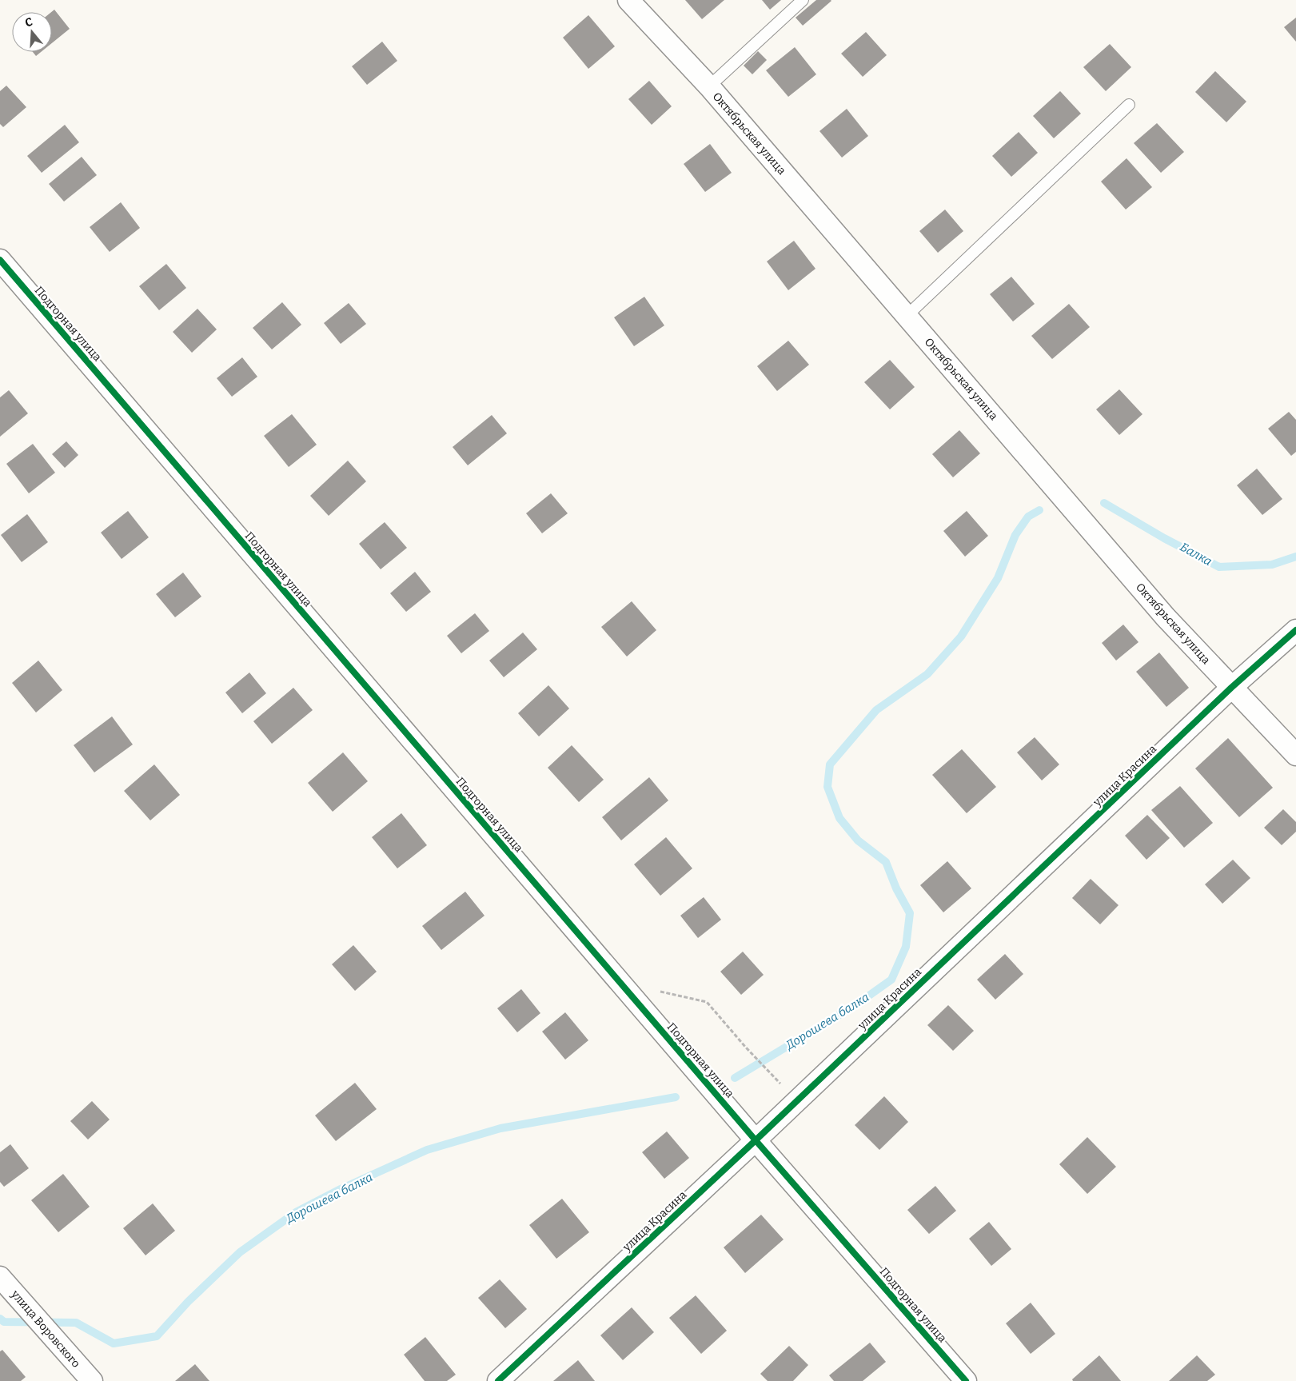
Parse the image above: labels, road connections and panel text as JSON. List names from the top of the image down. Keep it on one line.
{"streets":{"street":["Октябрьская улица","Подгорная улица","улица Красина","улица Воровского"]},"crossings":[["Октябрьская улица","улица Красина"],["Подгорная улица","улица Красина"]],"water":["Балка","Дорошева балка"],"north":"top"}
